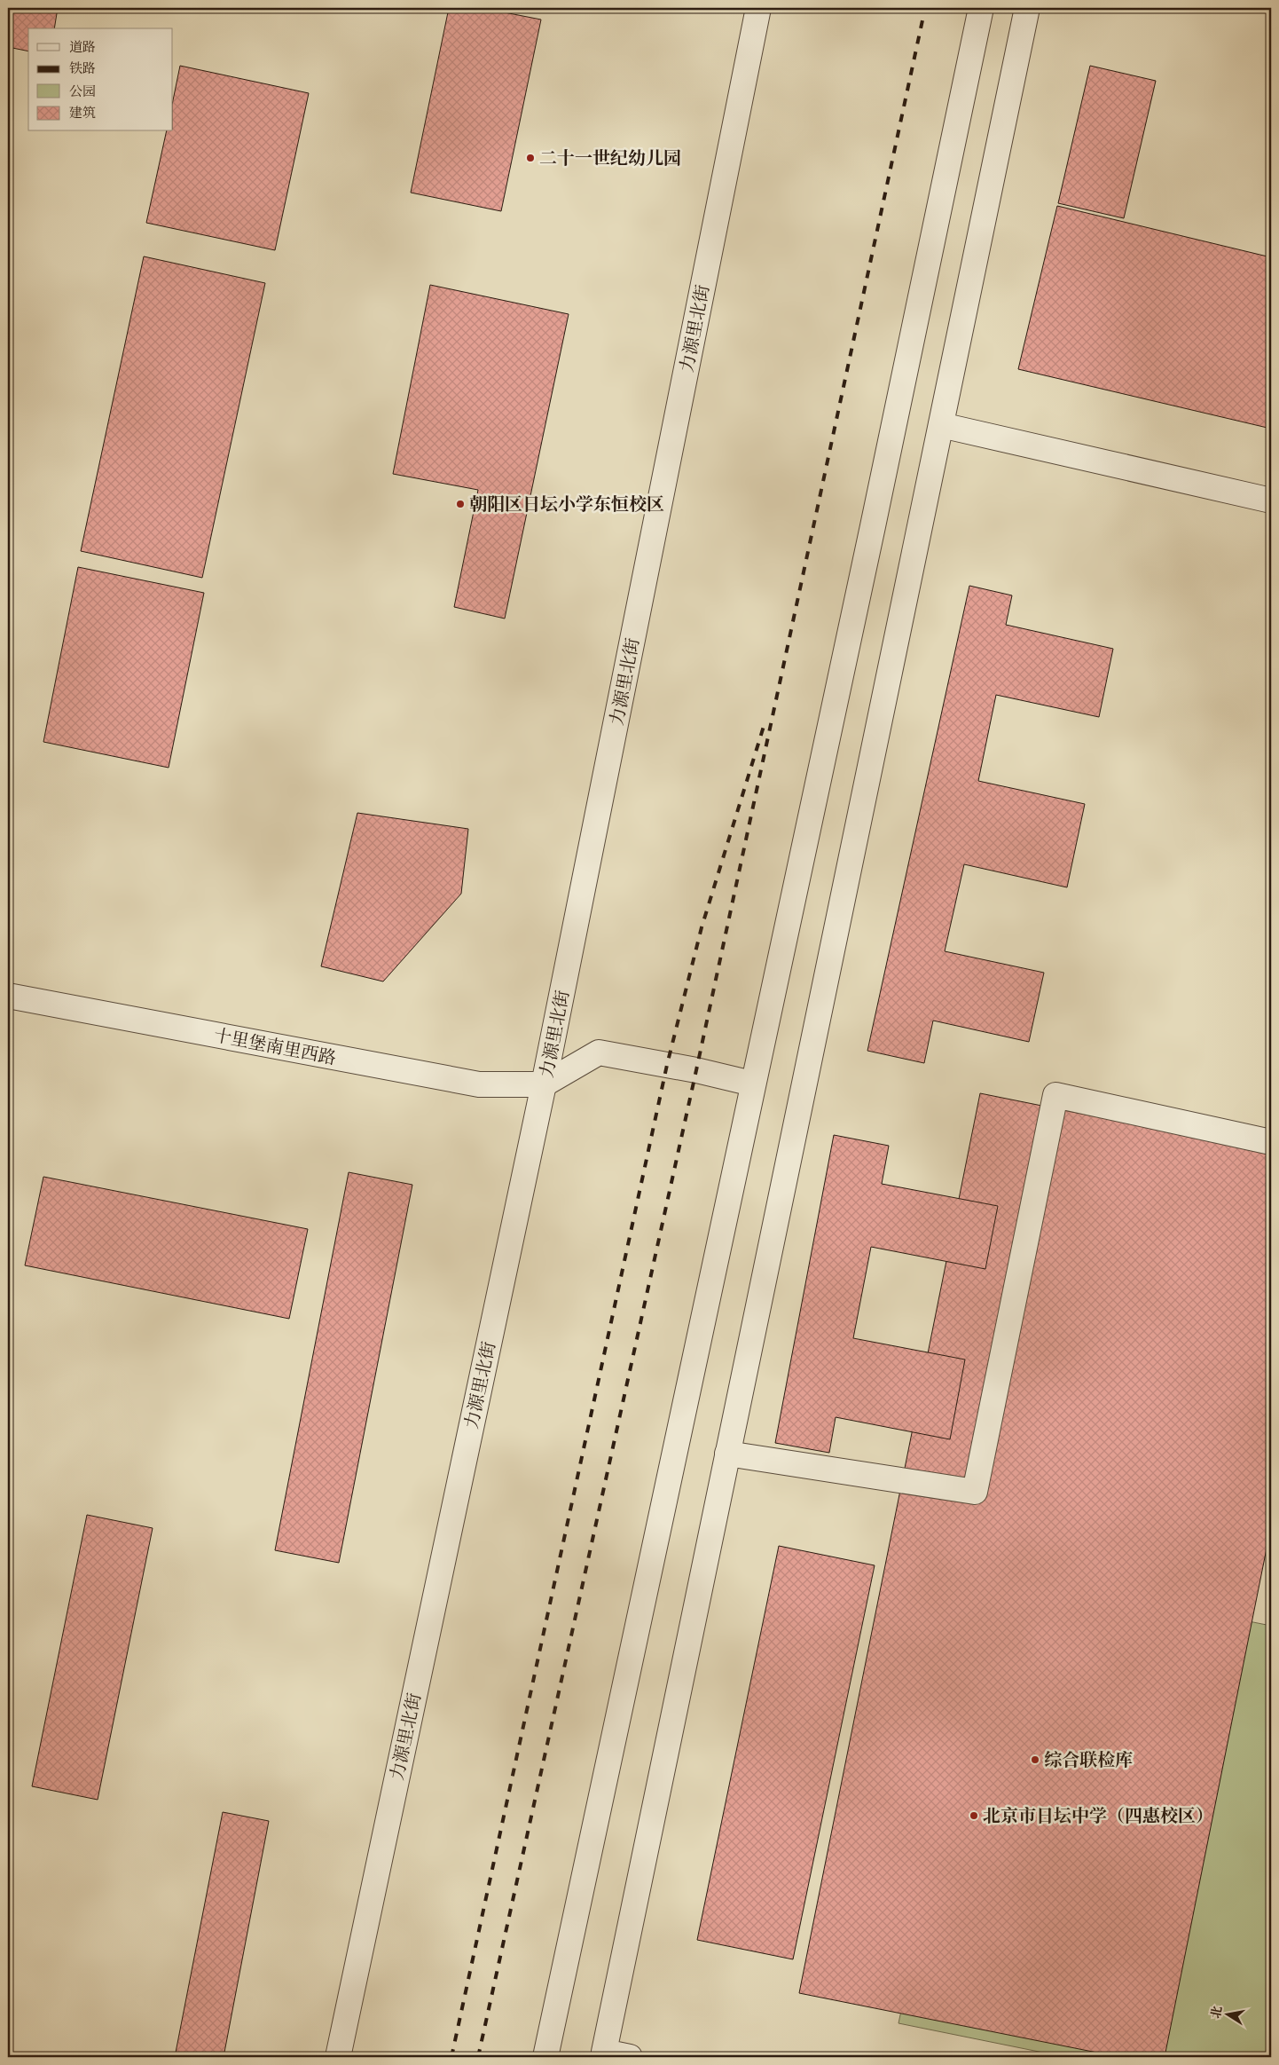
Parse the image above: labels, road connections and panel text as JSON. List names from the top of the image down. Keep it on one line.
{"streets":{"street":["力源里北街","十里堡南里西路"]},"crossings":[["力源里北街","十里堡南里西路"]],"places":["二十一世纪幼儿园","朝阳区日坛小学东恒校区","综合联检库","北京市日坛中学（四惠校区）"],"legend":["道路","铁路","公园","建筑"],"north":"left"}
